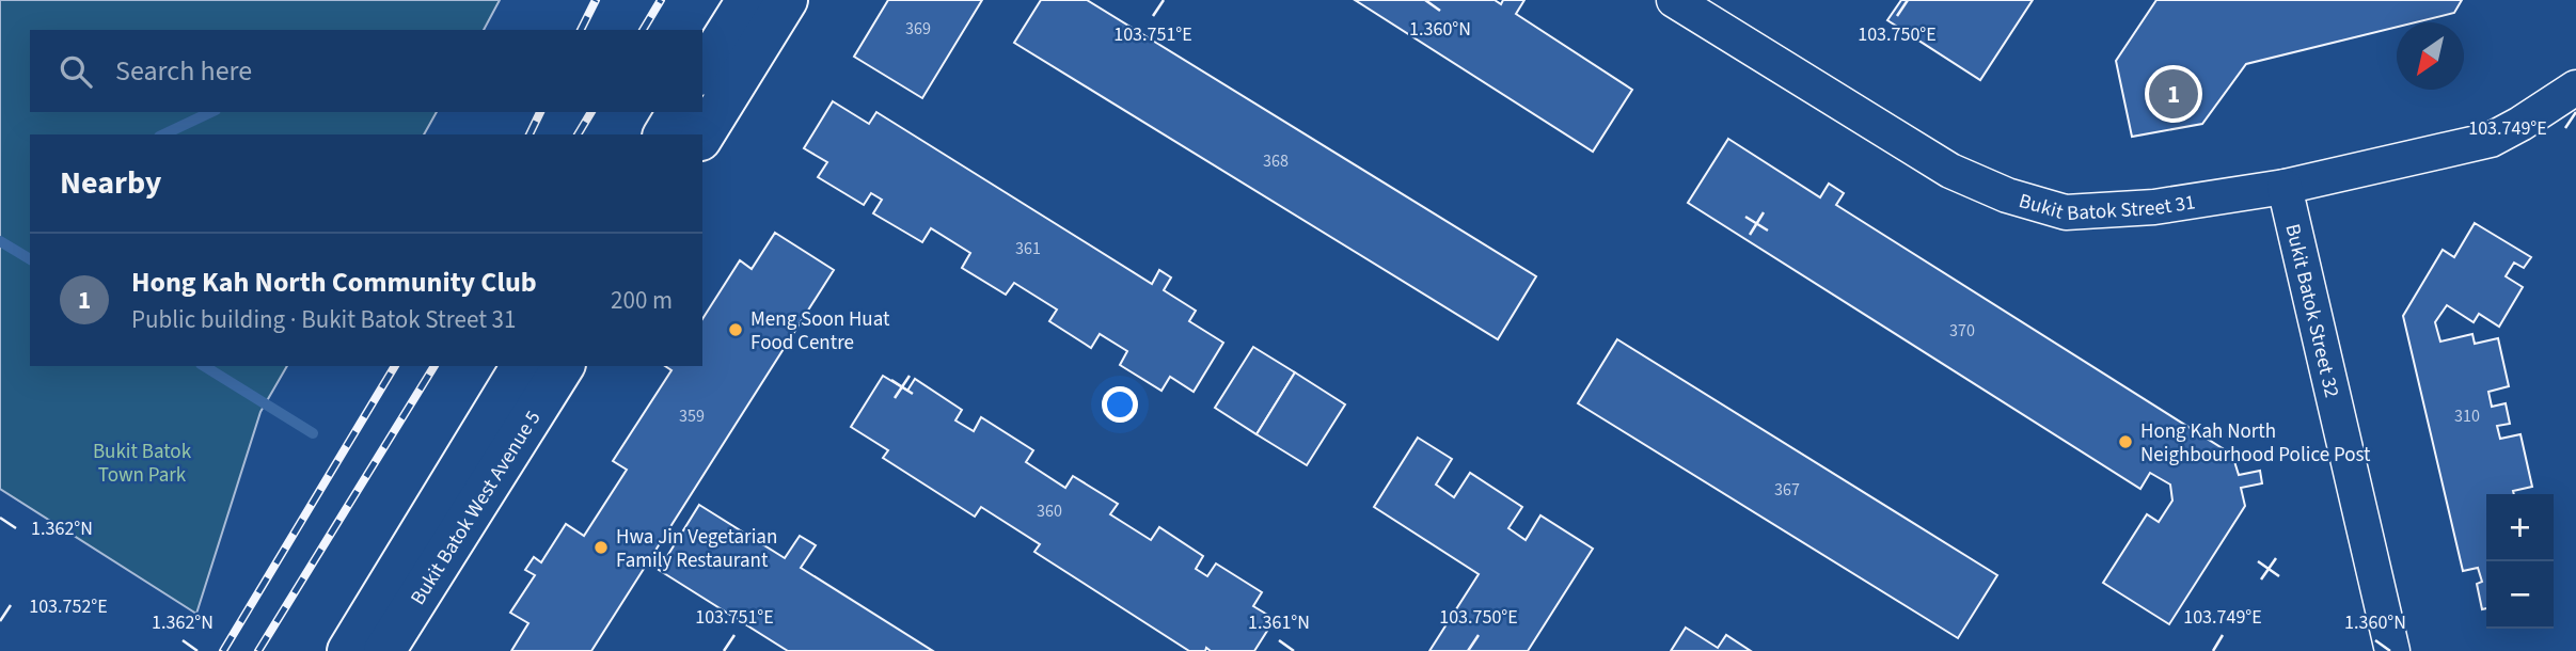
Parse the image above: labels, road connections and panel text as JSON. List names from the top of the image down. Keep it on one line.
{"streets":{"street":["Bukit Batok Street 31","Bukit Batok Street 32","Bukit Batok West Avenue 5"]},"crossings":[["Bukit Batok Street 31","Bukit Batok Street 32"]],"parks":["Bukit Batok Town Park"],"places":["Meng Soon Huat Food Centre","Hong Kah North Neighbourhood Police Post","Hwa Jin Vegetarian Family Restaurant"],"house_numbers":["369","368","361","370","359","310","367","360"],"north":"bottom left","page":{"search":"Search here","pins":"1","heading":"Nearby","list":[{"mark":"1","name":"Hong Kah North Community Club","note":"Public building · Bukit Batok Street 31","value":"200 m"}],"map_buttons":["+","−"]},"coordinates":["1.360°N","103.751°E","103.750°E","103.749°E","1.362°N","103.752°E","1.361°N"]}
